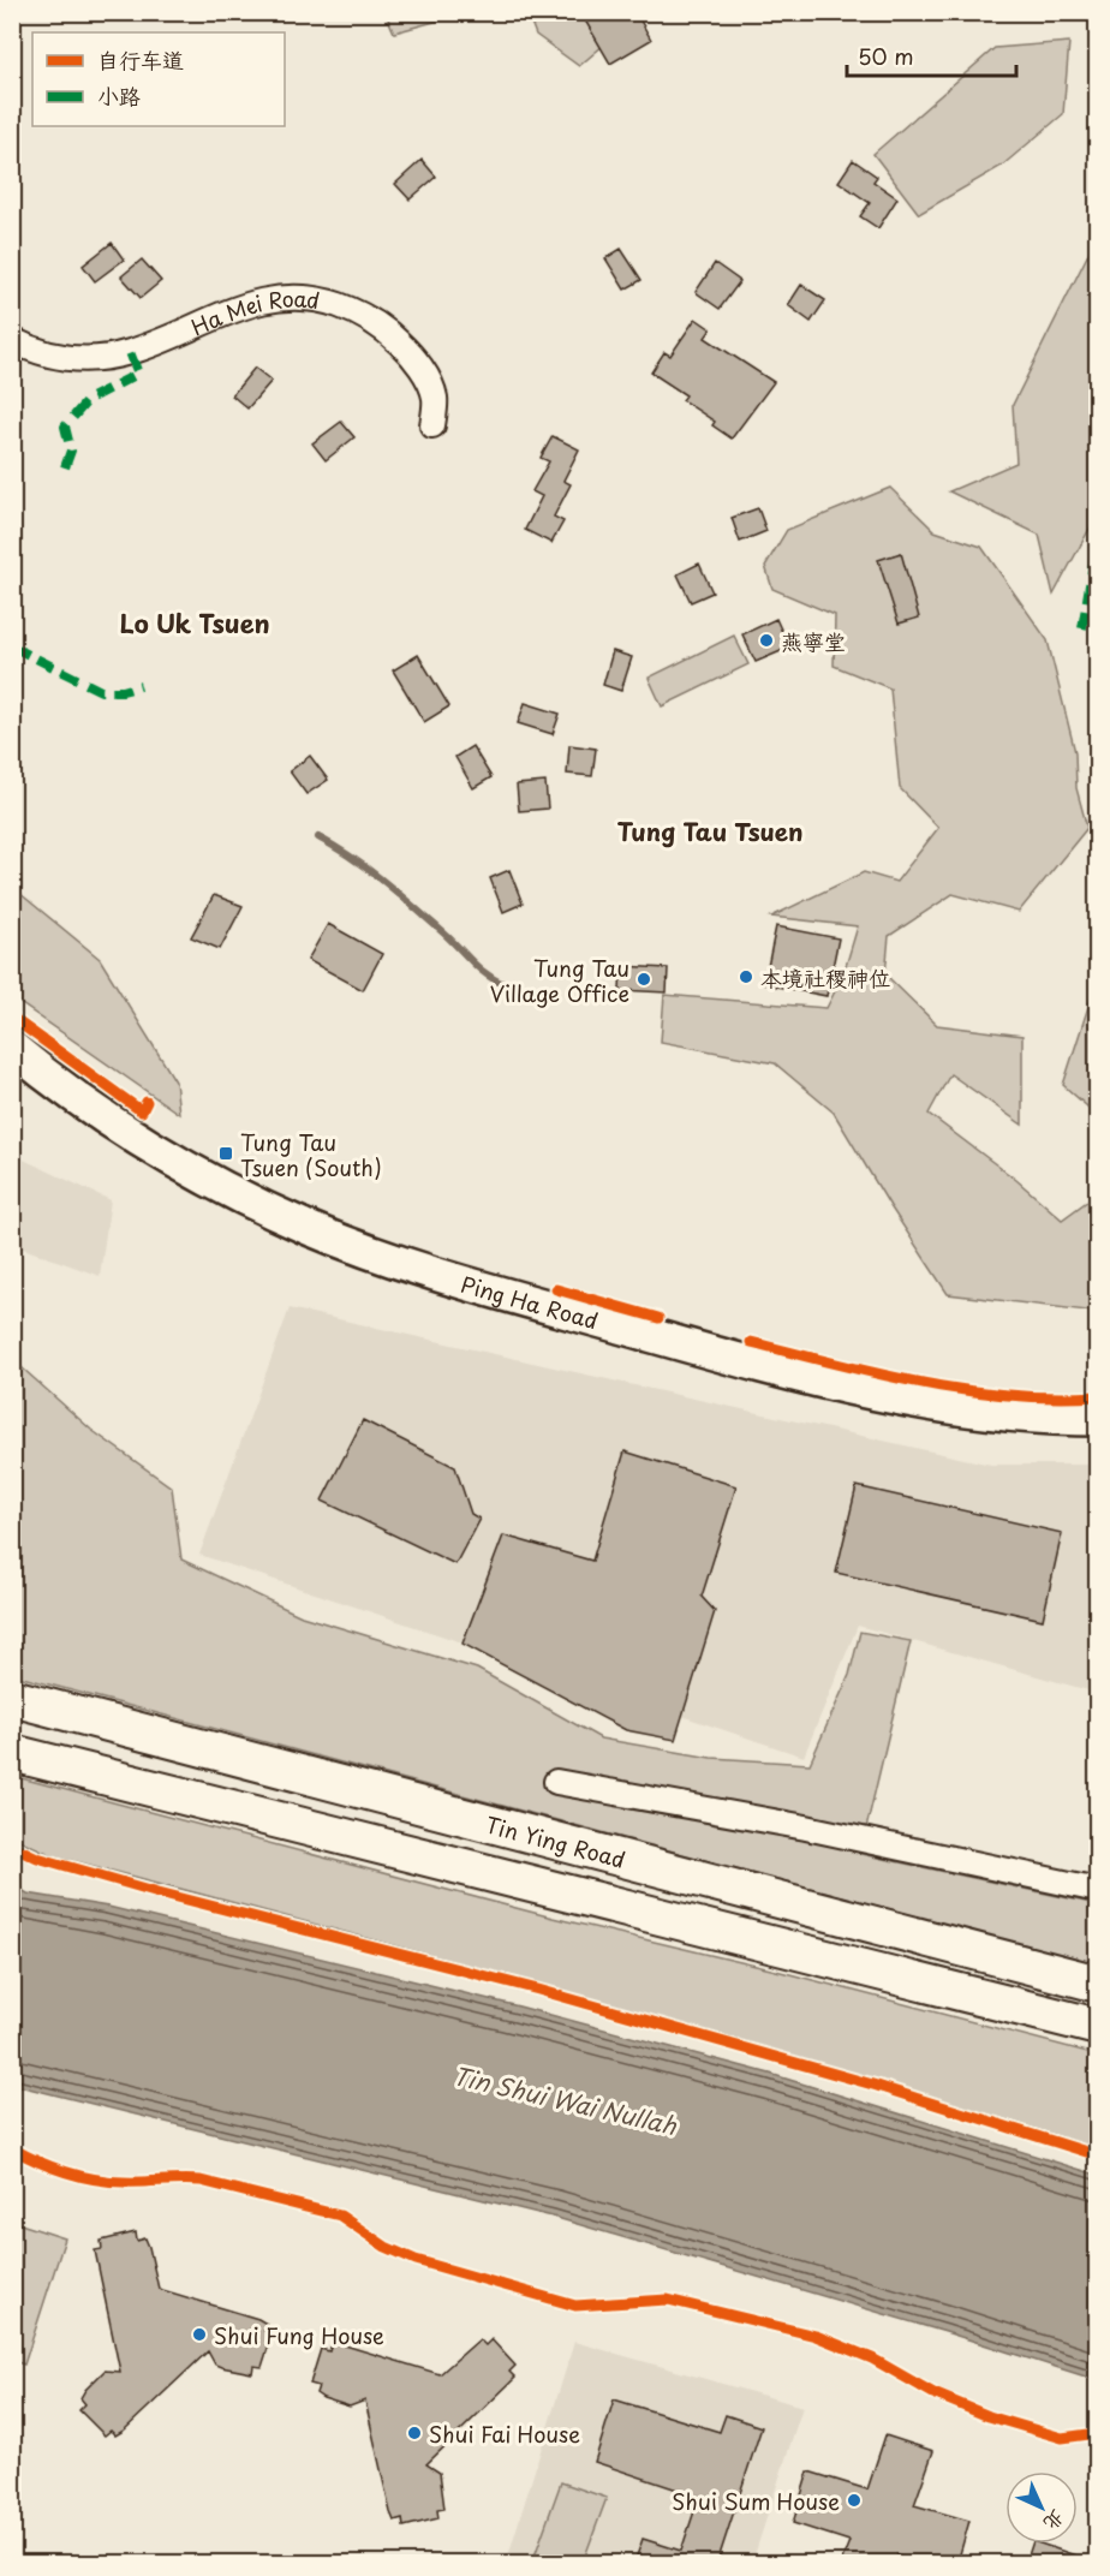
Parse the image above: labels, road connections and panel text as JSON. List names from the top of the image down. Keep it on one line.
{"streets":{"main road":["Tin Ying Road"],"street":["Ha Mei Road","Ping Ha Road"]},"districts":["Lo Uk Tsuen","Tung Tau Tsuen"],"water":["Tin Shui Wai Nullah"],"places":{"other":["燕寧堂","本境社稷神位","Tung Tau Village Office","Shui Fung House","Shui Fai House","Shui Sum House"],"transit":["Tung Tau Tsuen (South)"]},"legend":["自行车道","小路"],"scale_bar":"50 m","north":"bottom right"}
